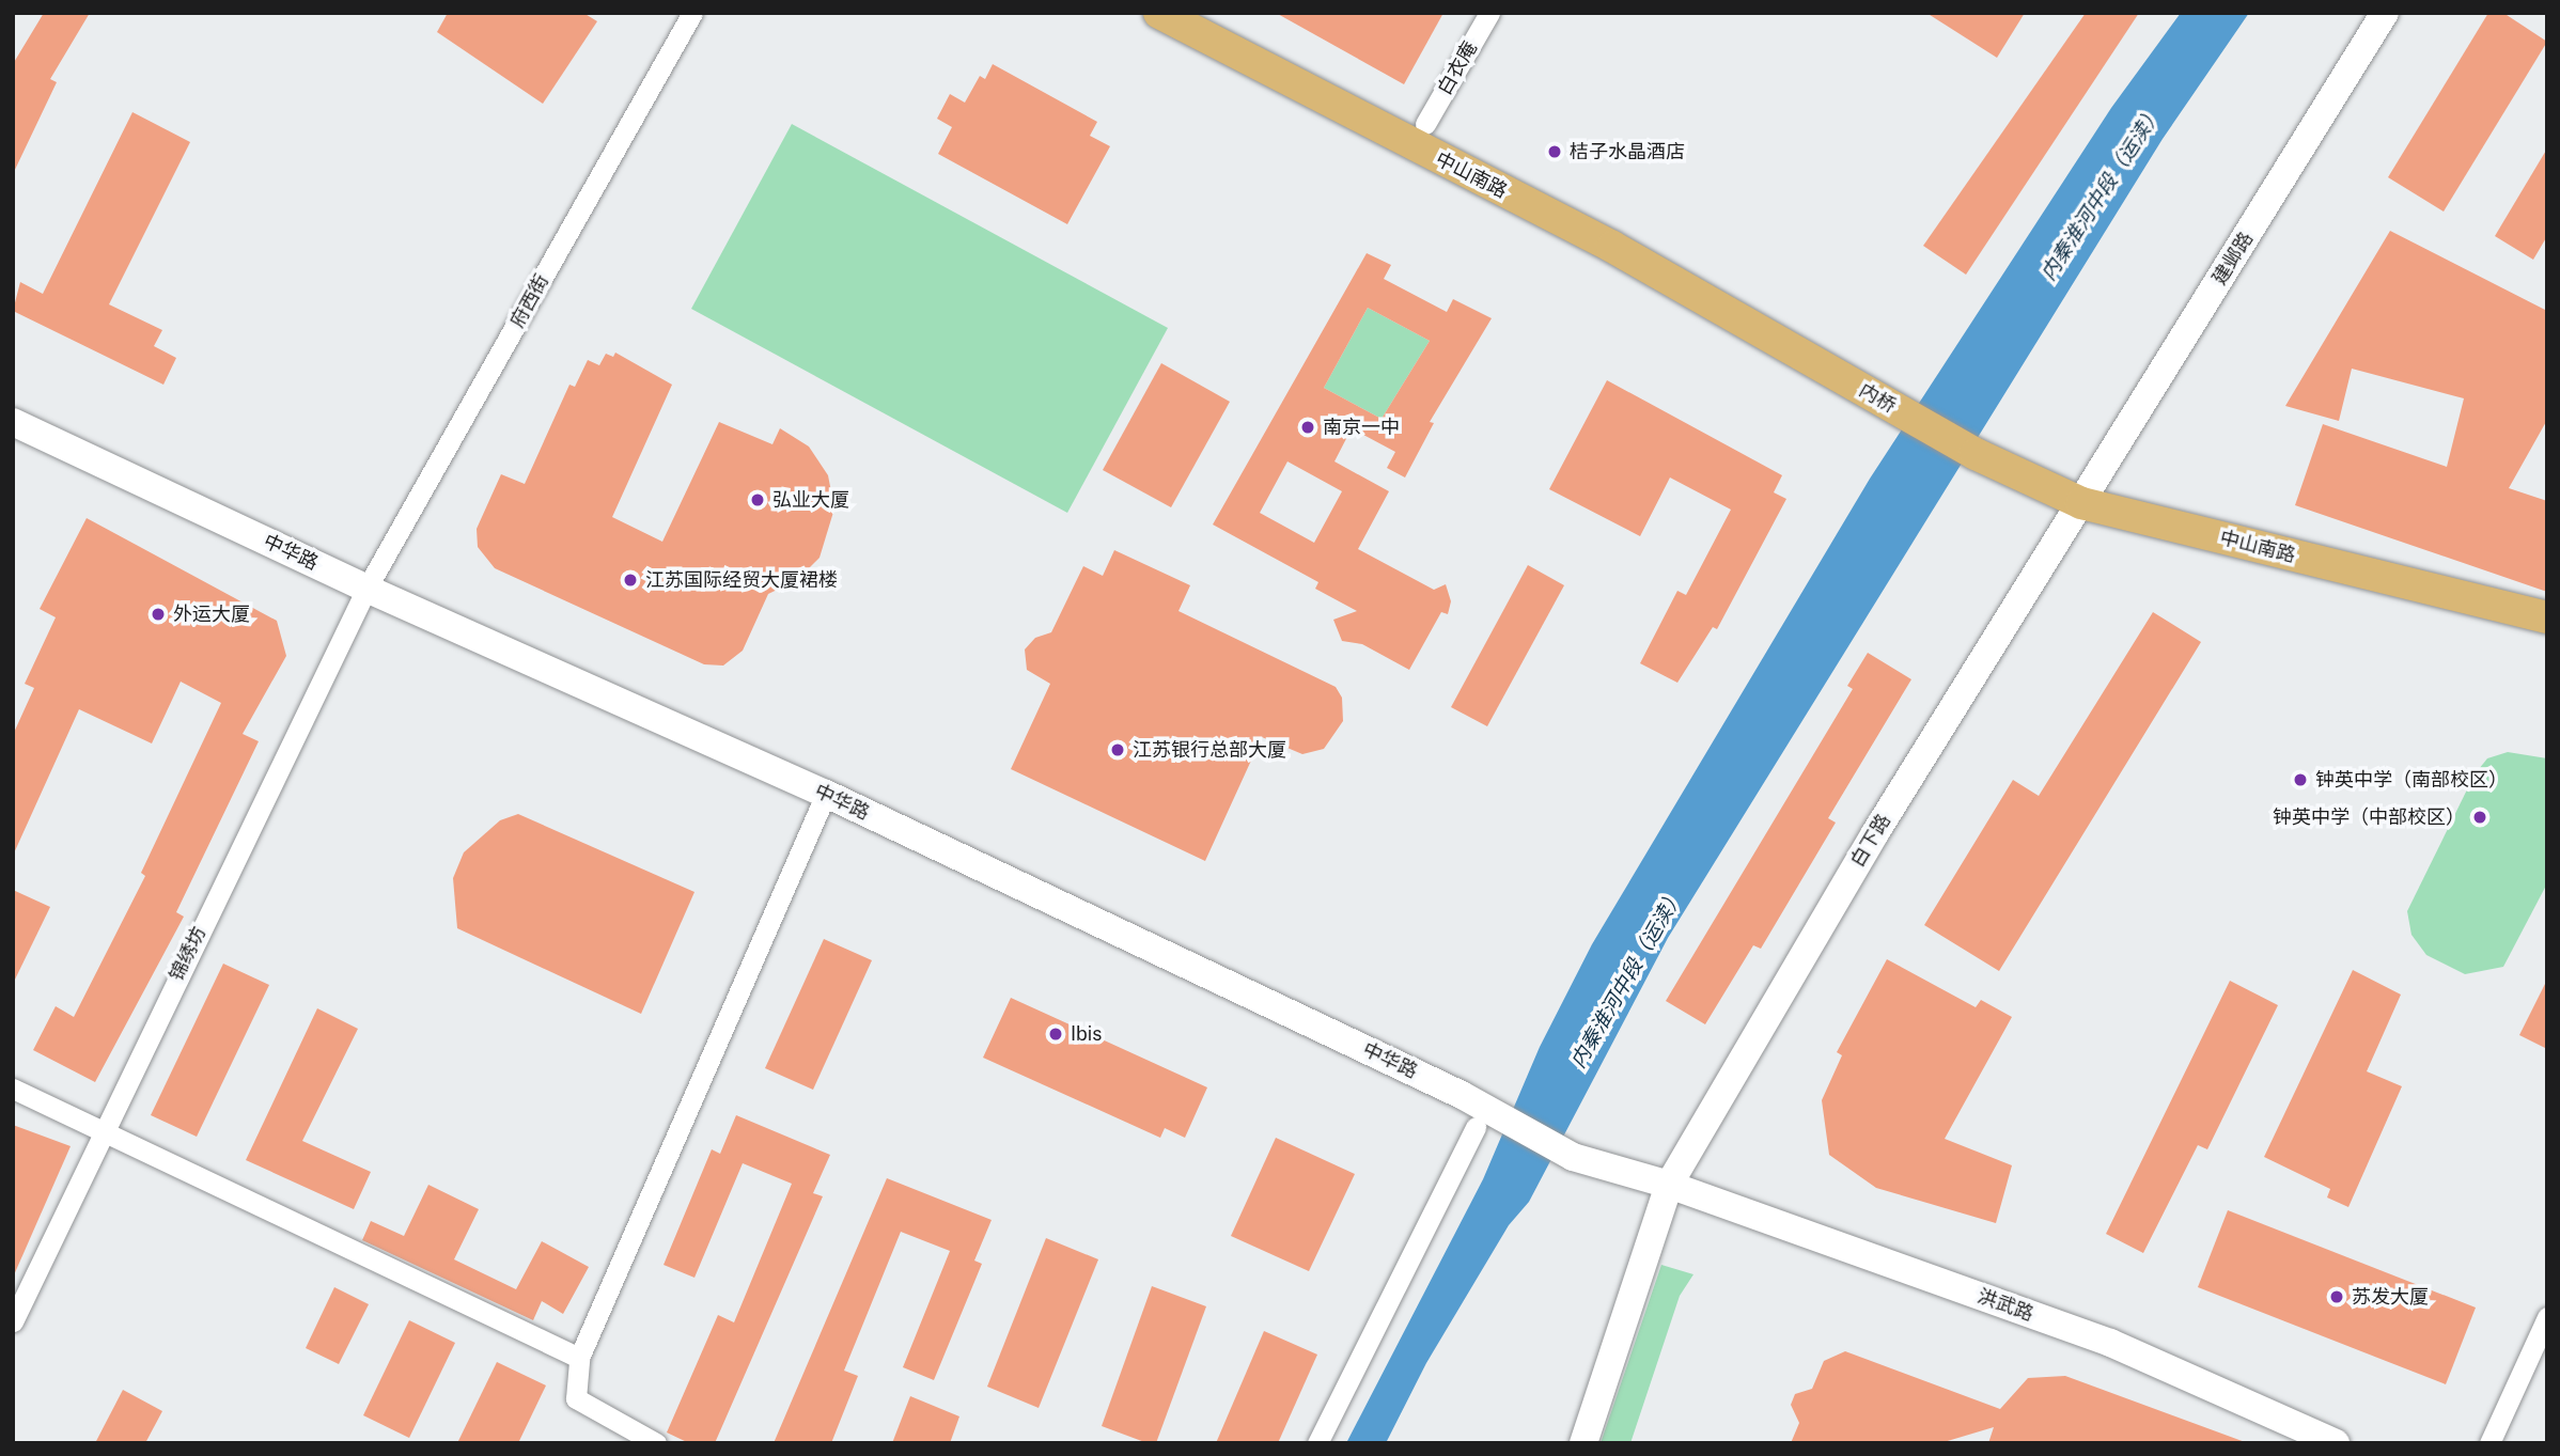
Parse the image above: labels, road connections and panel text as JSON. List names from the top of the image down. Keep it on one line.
{"streets":{"main road":["中山南路","建邺路","内桥","中华路","白下路","洪武路"],"street":["白衣庵","府西街","锦绣坊"]},"crossings":[["中山南路","建邺路"],["中山南路","内桥"],["中山南路","白下路"],["建邺路","白下路"],["府西街","中华路"],["府西街","锦绣坊"],["中华路","白下路"],["中华路","锦绣坊"],["中华路","洪武路"],["白下路","洪武路"]],"water":["内秦淮河中段（运渎）"],"places":["桔子水晶酒店","南京一中","弘业大厦","江苏国际经贸大厦裙楼","外运大厦","江苏银行总部大厦","钟英中学（南部校区）","钟英中学（中部校区）","Ibis","苏发大厦"]}
